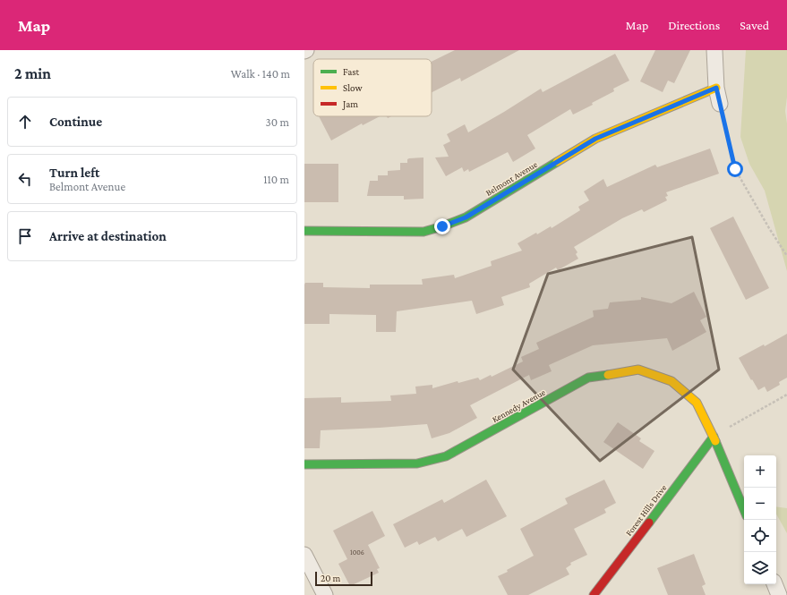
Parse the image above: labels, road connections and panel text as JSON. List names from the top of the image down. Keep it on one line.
{"streets":{"street":["Belmont Avenue","Kennedy Avenue","Forest Hills Drive"]},"crossings":[["Kennedy Avenue","Forest Hills Drive"]],"house_numbers":["1006"],"legend":["Fast","Slow","Jam"],"scale_bar":"20 m","page":{"header":"Map","nav":["Map","Directions","Saved"],"heading":["2 min","Walk · 140 m"],"list":[["Continue","30 m"],["Turn left","Belmont Avenue","110 m"],"Arrive at destination"],"map_buttons":["+","−"],"scale":"20 m"}}
